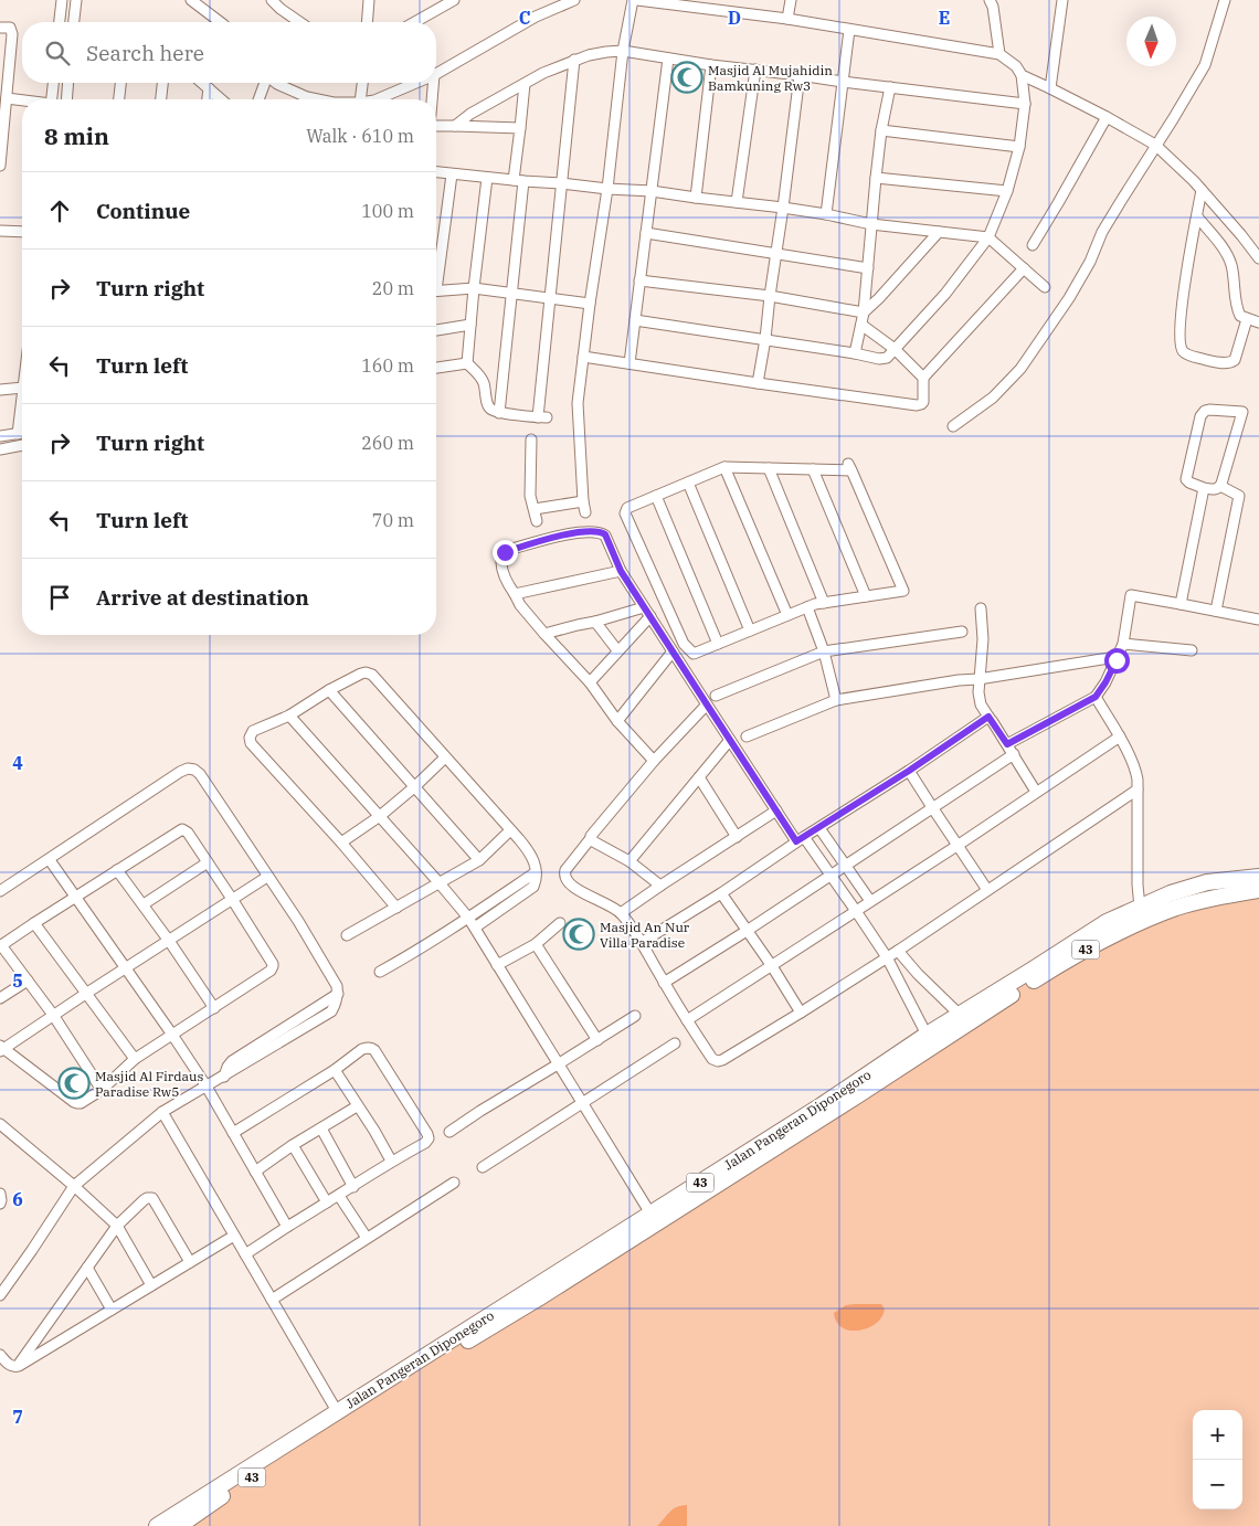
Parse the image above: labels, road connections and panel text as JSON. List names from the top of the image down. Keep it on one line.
{"streets":{"highway":["43","Jalan Pangeran Diponegoro"]},"places":{"mosque":["Masjid Al Mujahidin Bamkuning Rw3","Masjid An Nur Villa Paradise","Masjid Al Firdaus Paradise Rw5"]},"north":"bottom","page":{"search":"Search here","heading":["8 min","Walk · 610 m"],"list":[["Continue","100 m"],["Turn right","20 m"],["Turn left","160 m"],["Turn right","260 m"],["Turn left","70 m"],"Arrive at destination"],"map_buttons":["+","−"]},"grid":{"columns":["C","D","E"],"rows":["4","5","6","7"]}}
